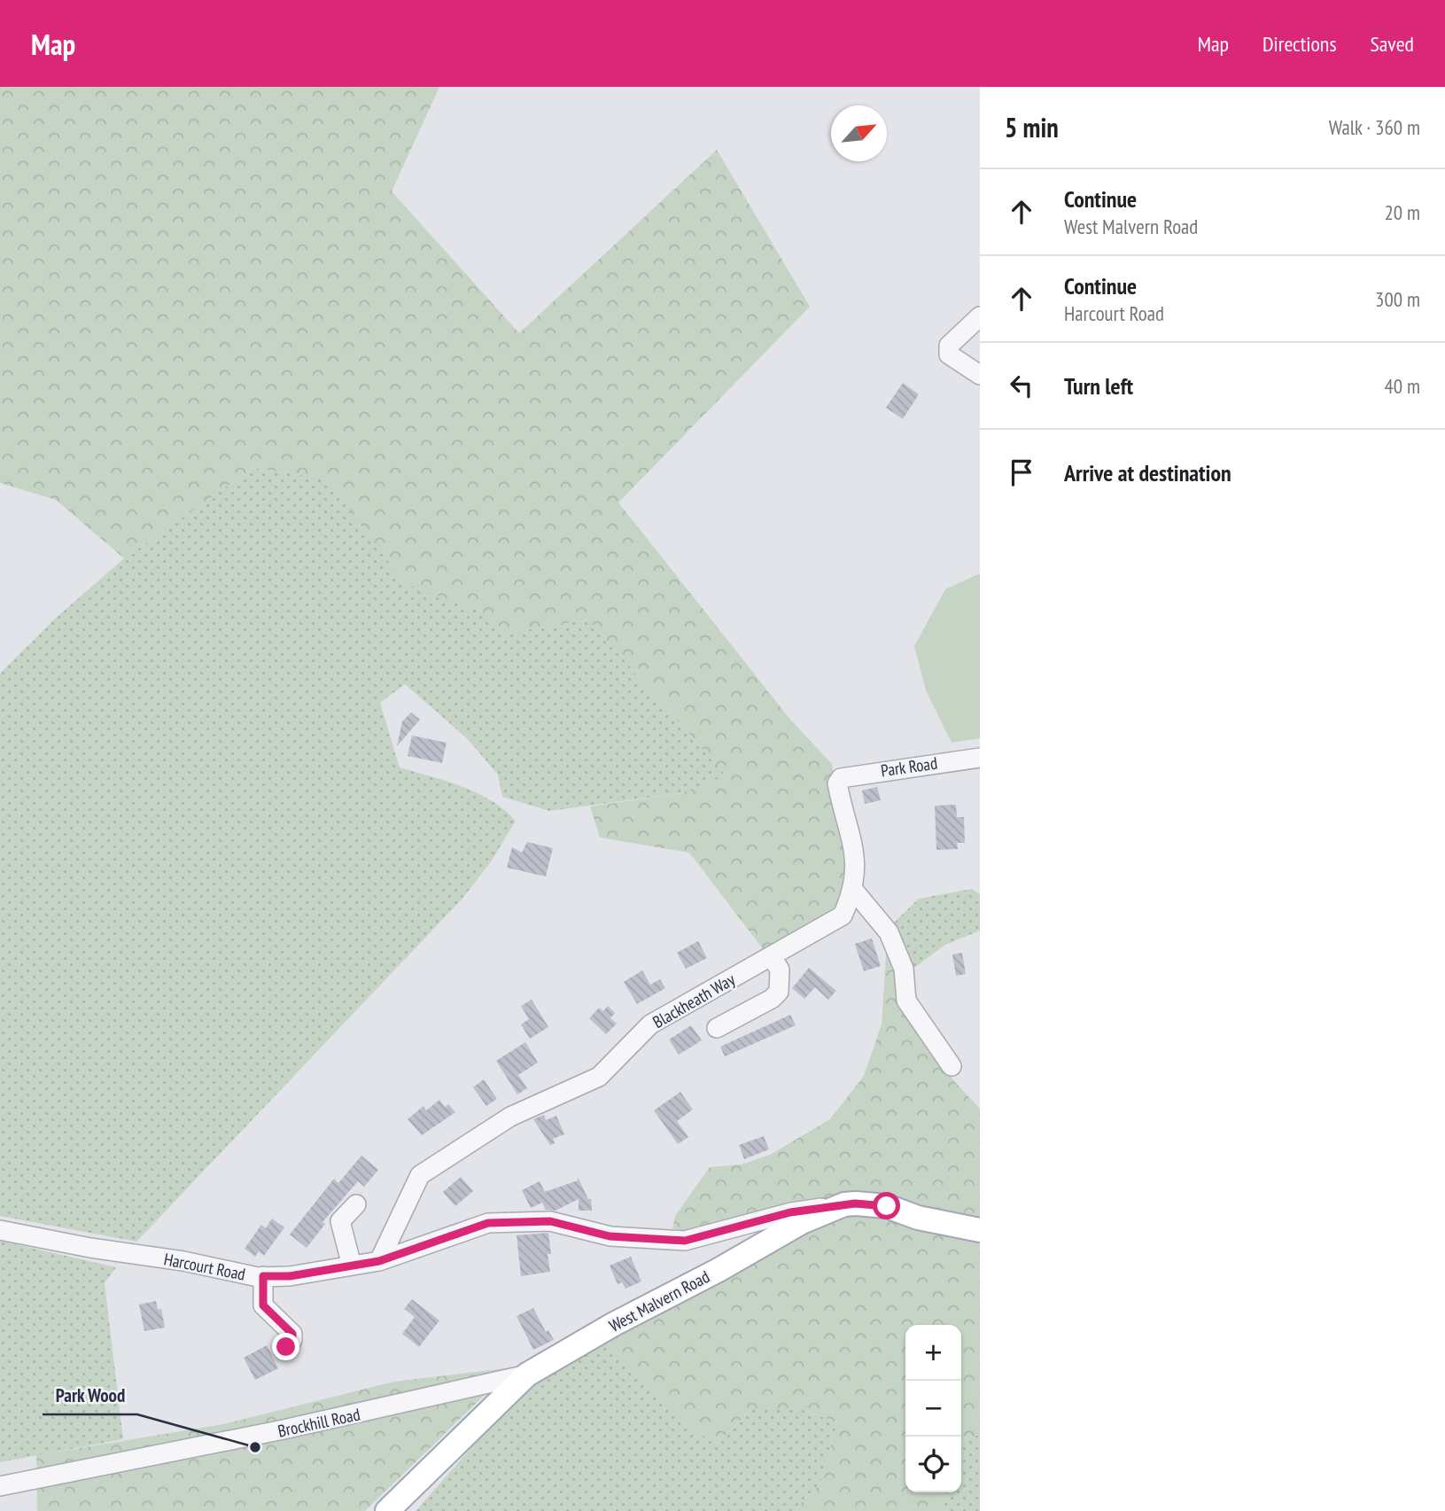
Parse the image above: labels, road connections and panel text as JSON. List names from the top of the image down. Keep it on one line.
{"streets":{"main road":["West Malvern Road"],"street":["Park Road","Blackheath Way","Harcourt Road","Brockhill Road"]},"crossings":[["Park Road","Blackheath Way"],["Blackheath Way","Harcourt Road"],["Harcourt Road","West Malvern Road"],["West Malvern Road","Brockhill Road"]],"places":["Park Wood"],"north":"top right","page":{"header":"Map","nav":["Map","Directions","Saved"],"heading":["5 min","Walk · 360 m"],"list":[["Continue","West Malvern Road","20 m"],["Continue","Harcourt Road","300 m"],["Turn left","40 m"],"Arrive at destination"],"map_buttons":["+","−"]}}
